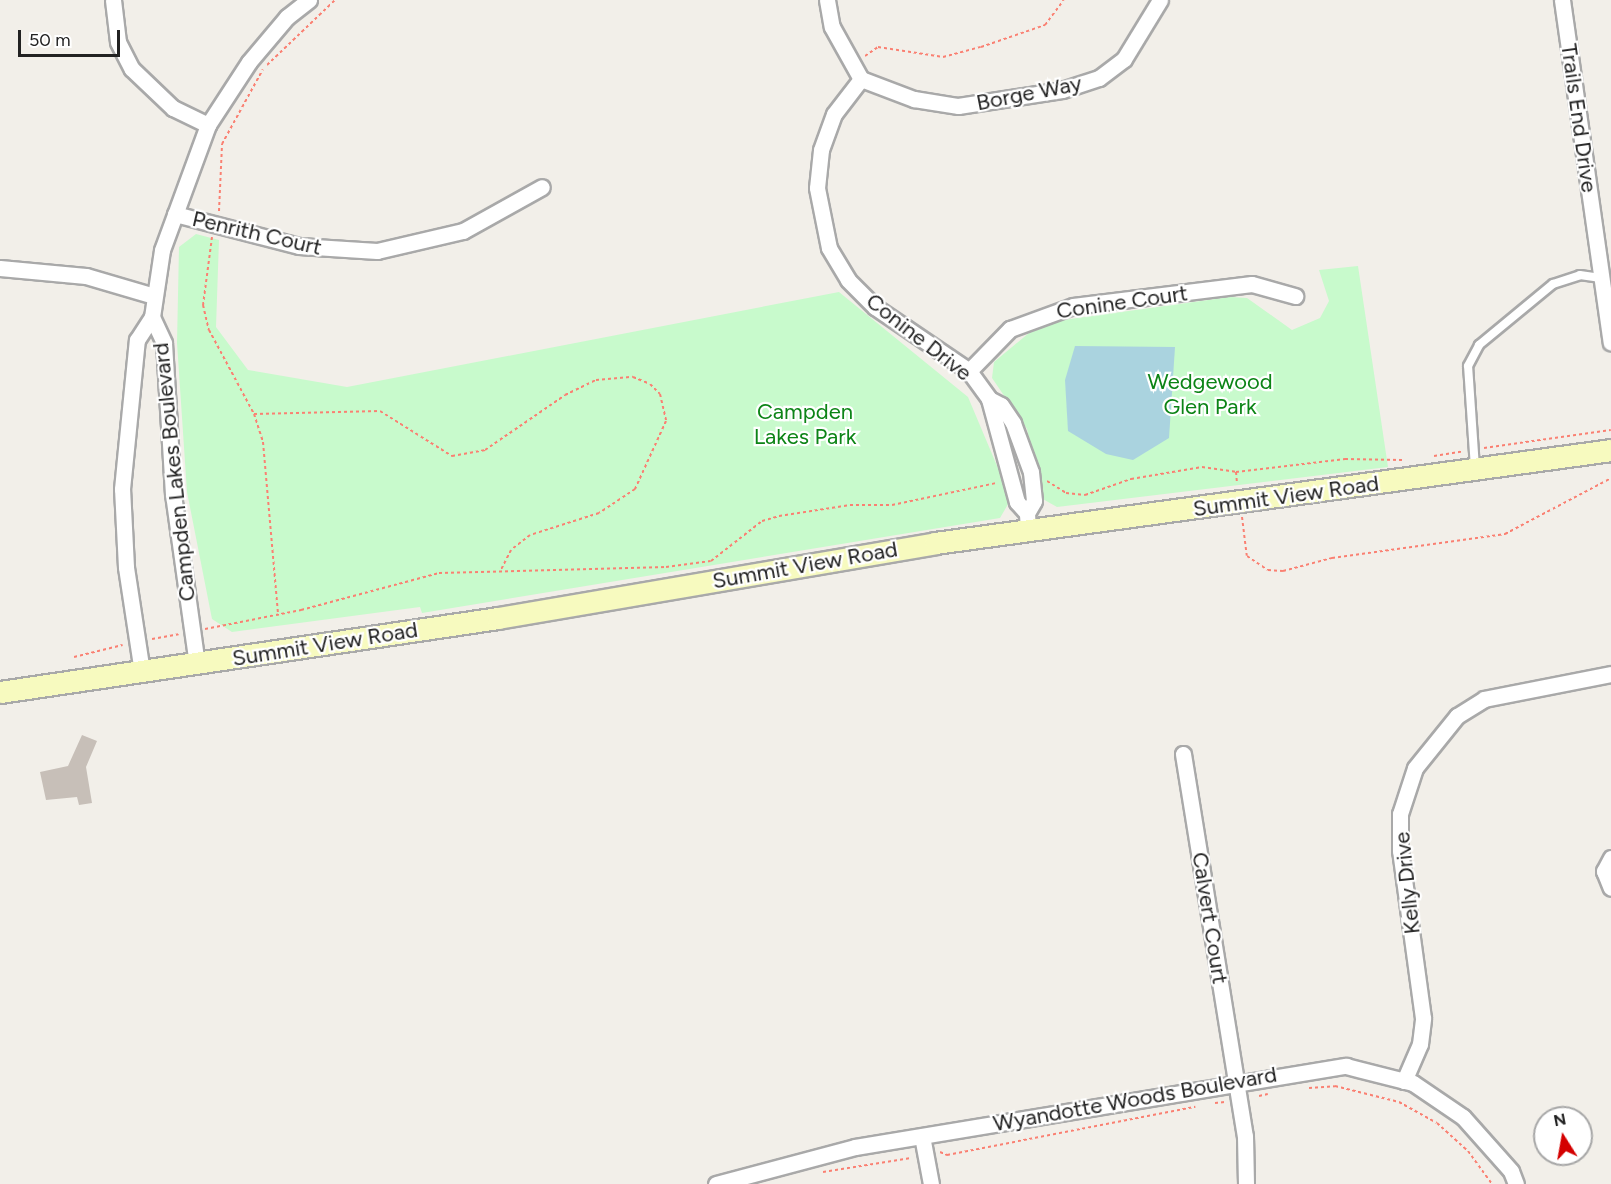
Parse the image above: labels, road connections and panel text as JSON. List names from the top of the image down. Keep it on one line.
{"streets":{"street":["Borge Way","Trails End Drive","Penrith Court","Conine Court","Conine Drive","Campden Lakes Boulevard","Summit View Road","Kelly Drive","Calvert Court","Wyandotte Woods Boulevard"]},"crossings":[["Borge Way","Conine Drive"],["Penrith Court","Campden Lakes Boulevard"],["Conine Court","Conine Drive"],["Conine Drive","Summit View Road"],["Campden Lakes Boulevard","Summit View Road"],["Kelly Drive","Wyandotte Woods Boulevard"],["Calvert Court","Wyandotte Woods Boulevard"]],"parks":["Wedgewood Glen Park","Campden Lakes Park"],"scale_bar":"50 m","north":"top"}
